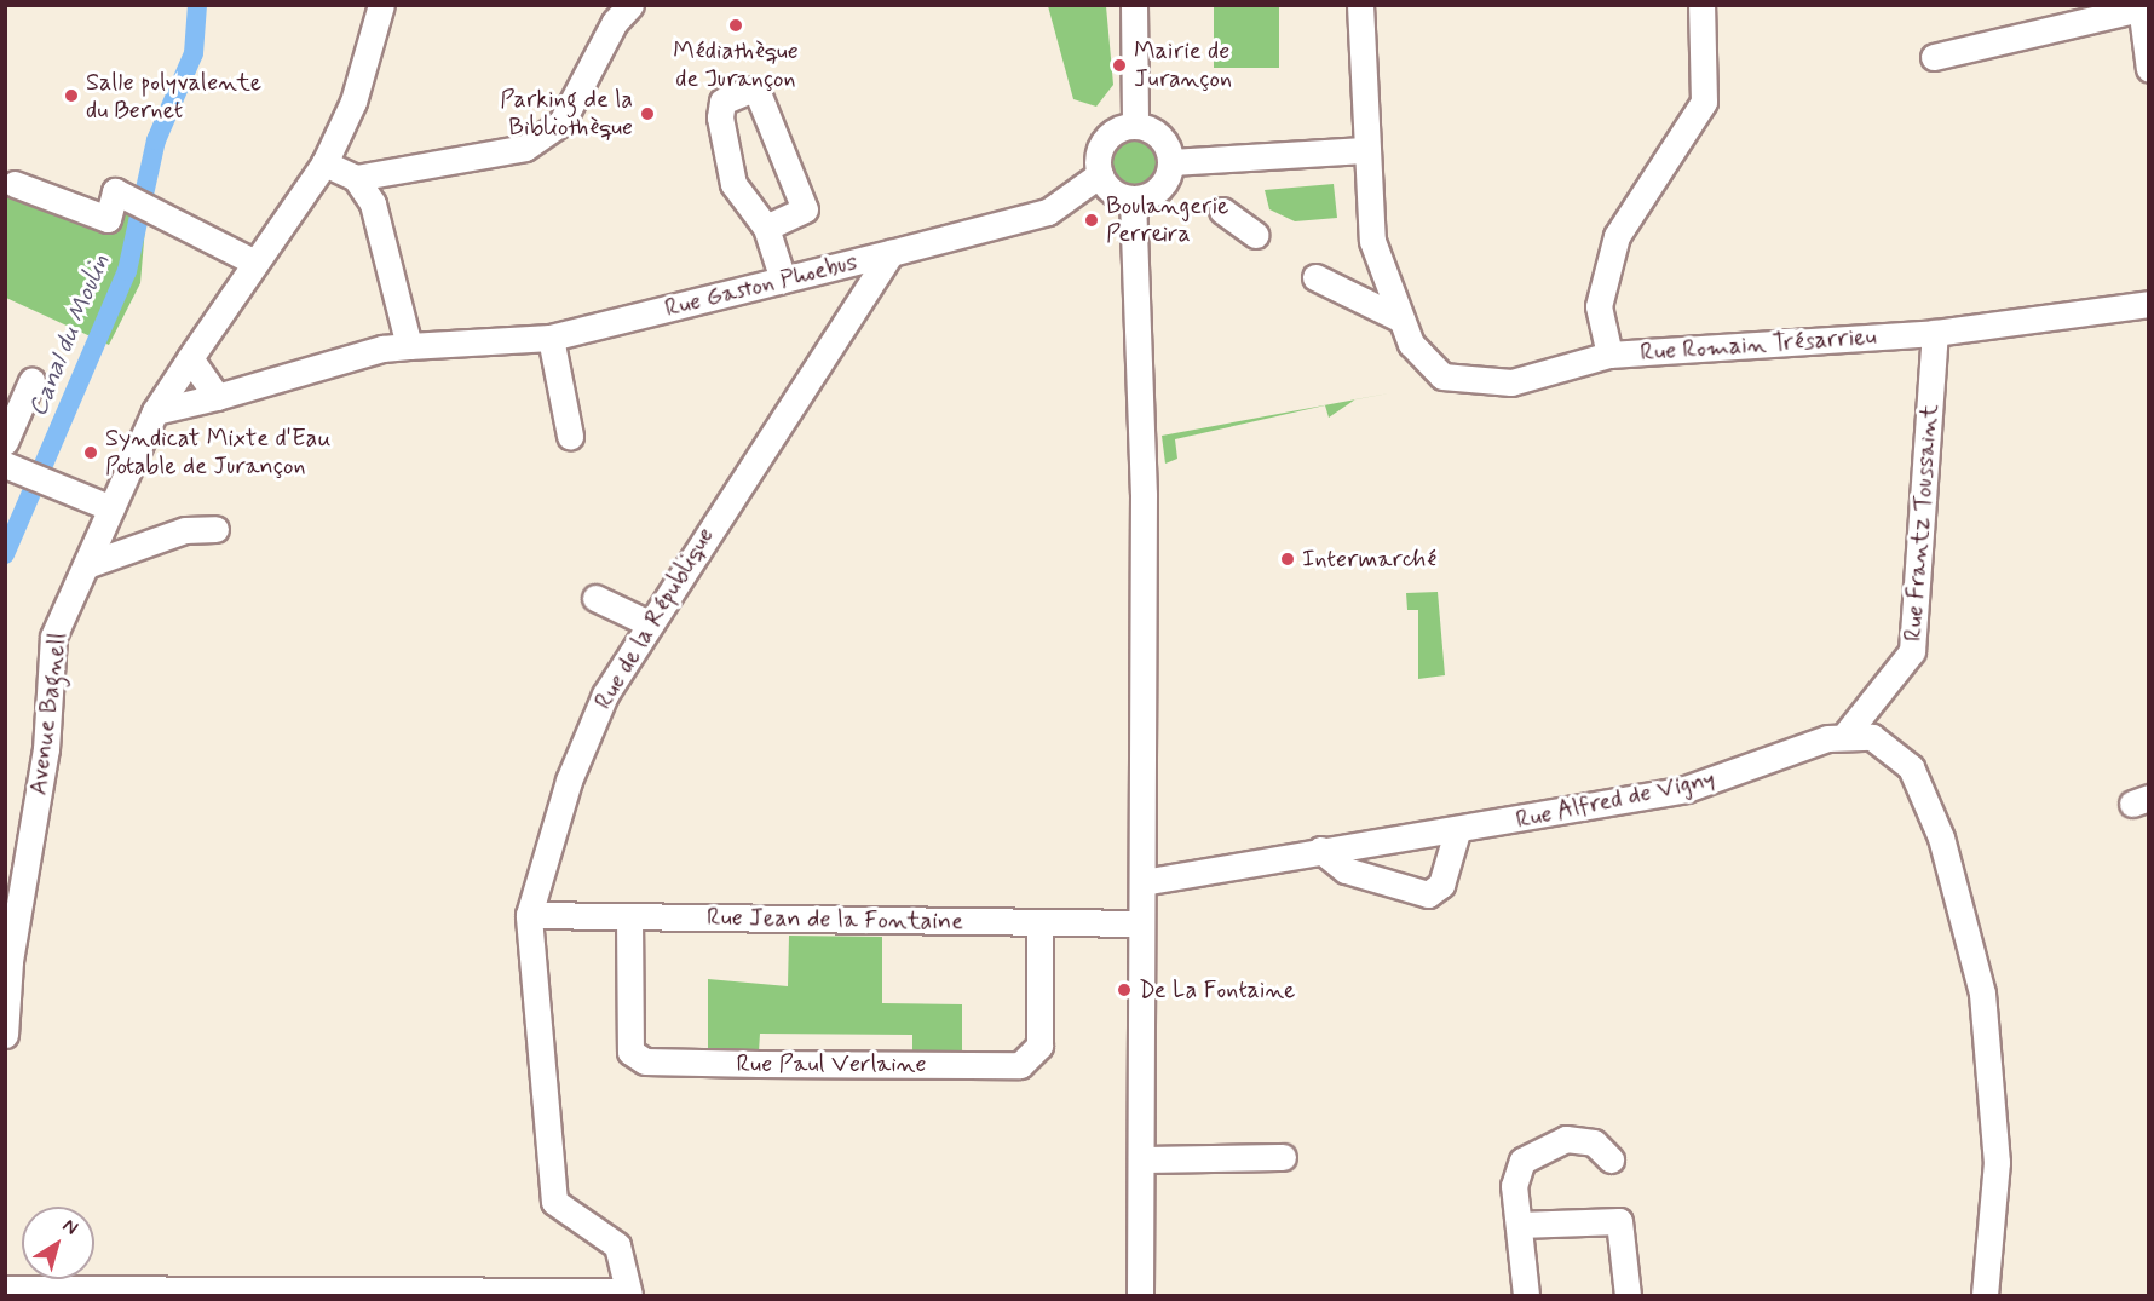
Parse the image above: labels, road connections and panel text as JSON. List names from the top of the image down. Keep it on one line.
{"streets":{"street":["Rue Gaston Phoebus","Rue Romain Trésarrieu","Rue Frantz Toussaint","Rue de la République","Avenue Bagnell","Rue Alfred de Vigny","Rue Jean de la Fontaine","Rue Paul Verlaine"]},"crossings":[["Rue Gaston Phoebus","Rue de la République"],["Rue Gaston Phoebus","Avenue Bagnell"],["Rue Romain Trésarrieu","Rue Frantz Toussaint"],["Rue Frantz Toussaint","Rue Alfred de Vigny"],["Rue de la République","Rue Jean de la Fontaine"],["Rue Jean de la Fontaine","Rue Paul Verlaine"]],"water":["Canal du Moulin"],"places":["Médiathèque de Jurançon","Mairie de Jurançon","Salle polyvalente du Bernet","Parking de la Bibliothèque","Boulangerie Perreira","Syndicat Mixte d'Eau Potable de Jurançon","Intermarché","De La Fontaine"],"north":"top right"}
